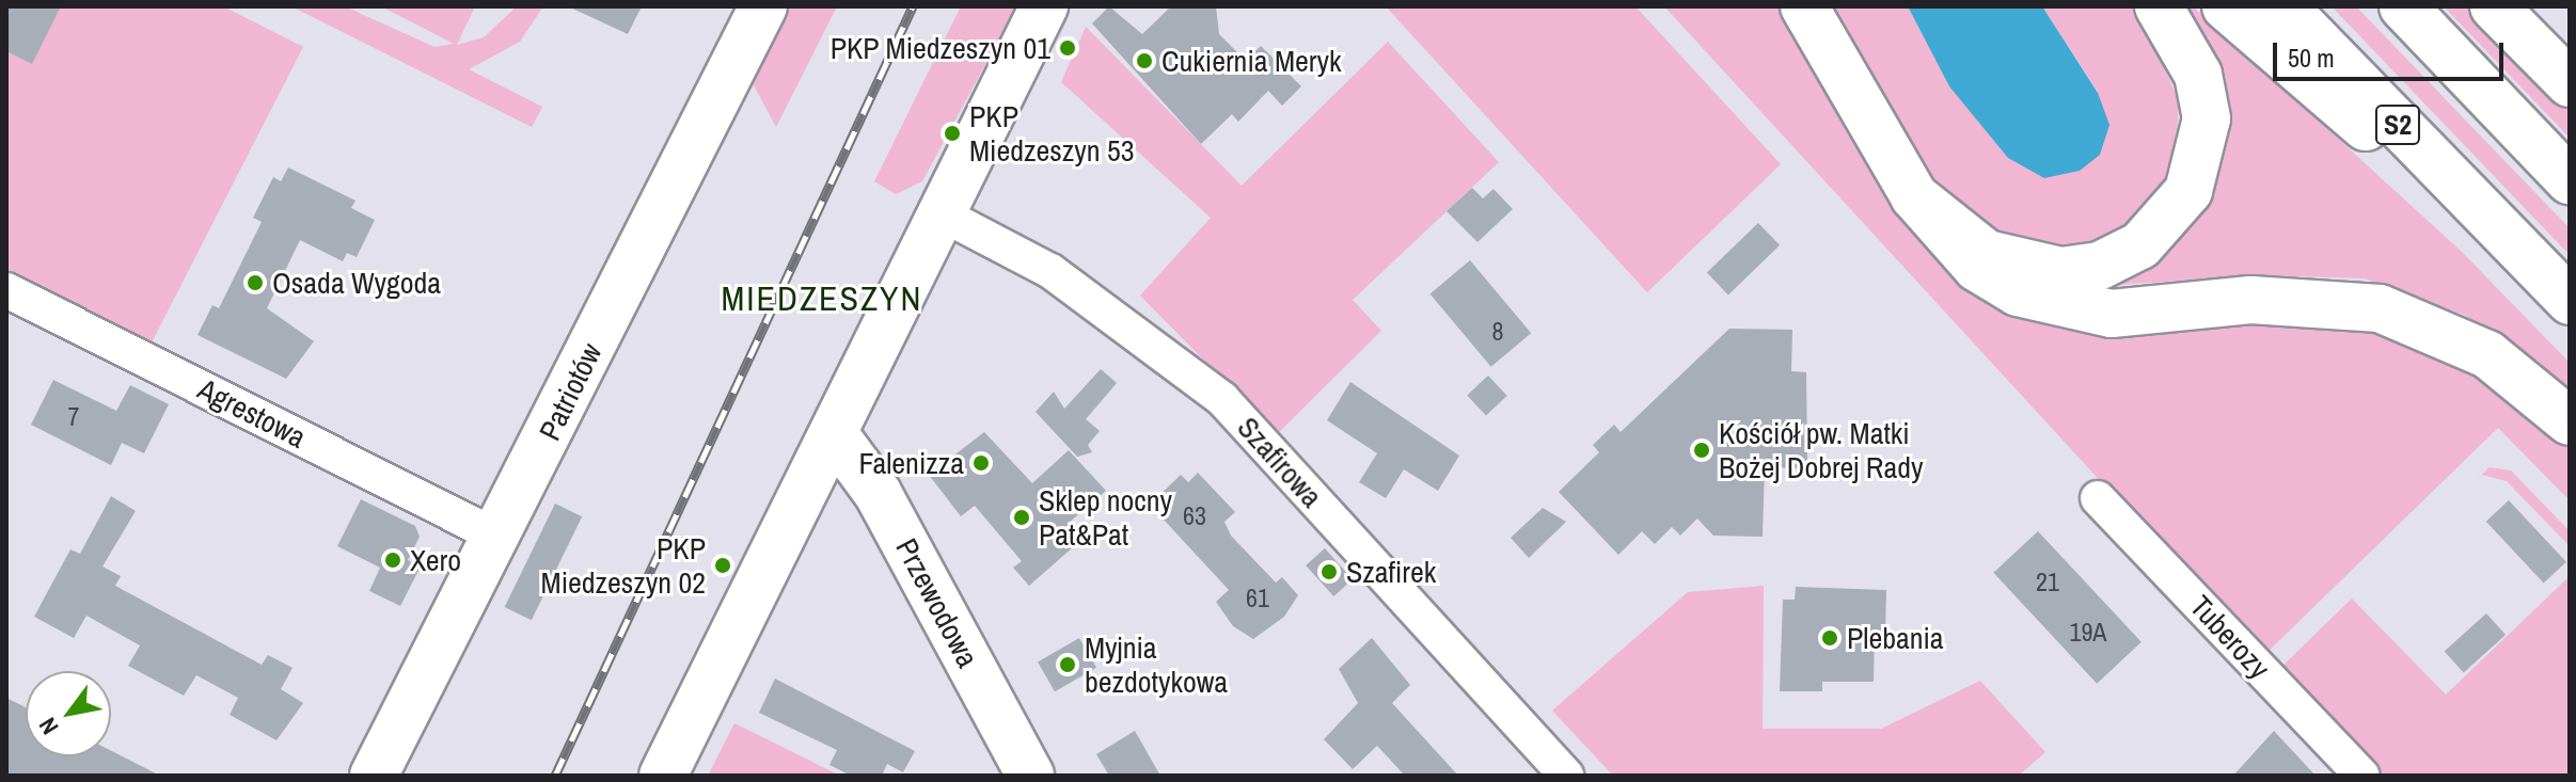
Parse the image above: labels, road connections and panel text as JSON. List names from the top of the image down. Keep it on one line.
{"streets":{"main road":["S2","Patriotów","Przewodowa"],"street":["Agrestowa","Szafirowa","Tuberozy"]},"crossings":[["Patriotów","Agrestowa"]],"districts":["MIEDZESZYN"],"places":["PKP Miedzeszyn 01","Cukiernia Meryk","PKP Miedzeszyn 53","Osada Wygoda","Kościół pw. Matki Bożej Dobrej Rady","Falenizza","Sklep nocny Pat&Pat","Xero","PKP Miedzeszyn 02","Szafirek","Plebania","Myjnia bezdotykowa"],"house_numbers":["8","7","63","21","61","19A"],"scale_bar":"50 m","north":"bottom left"}
